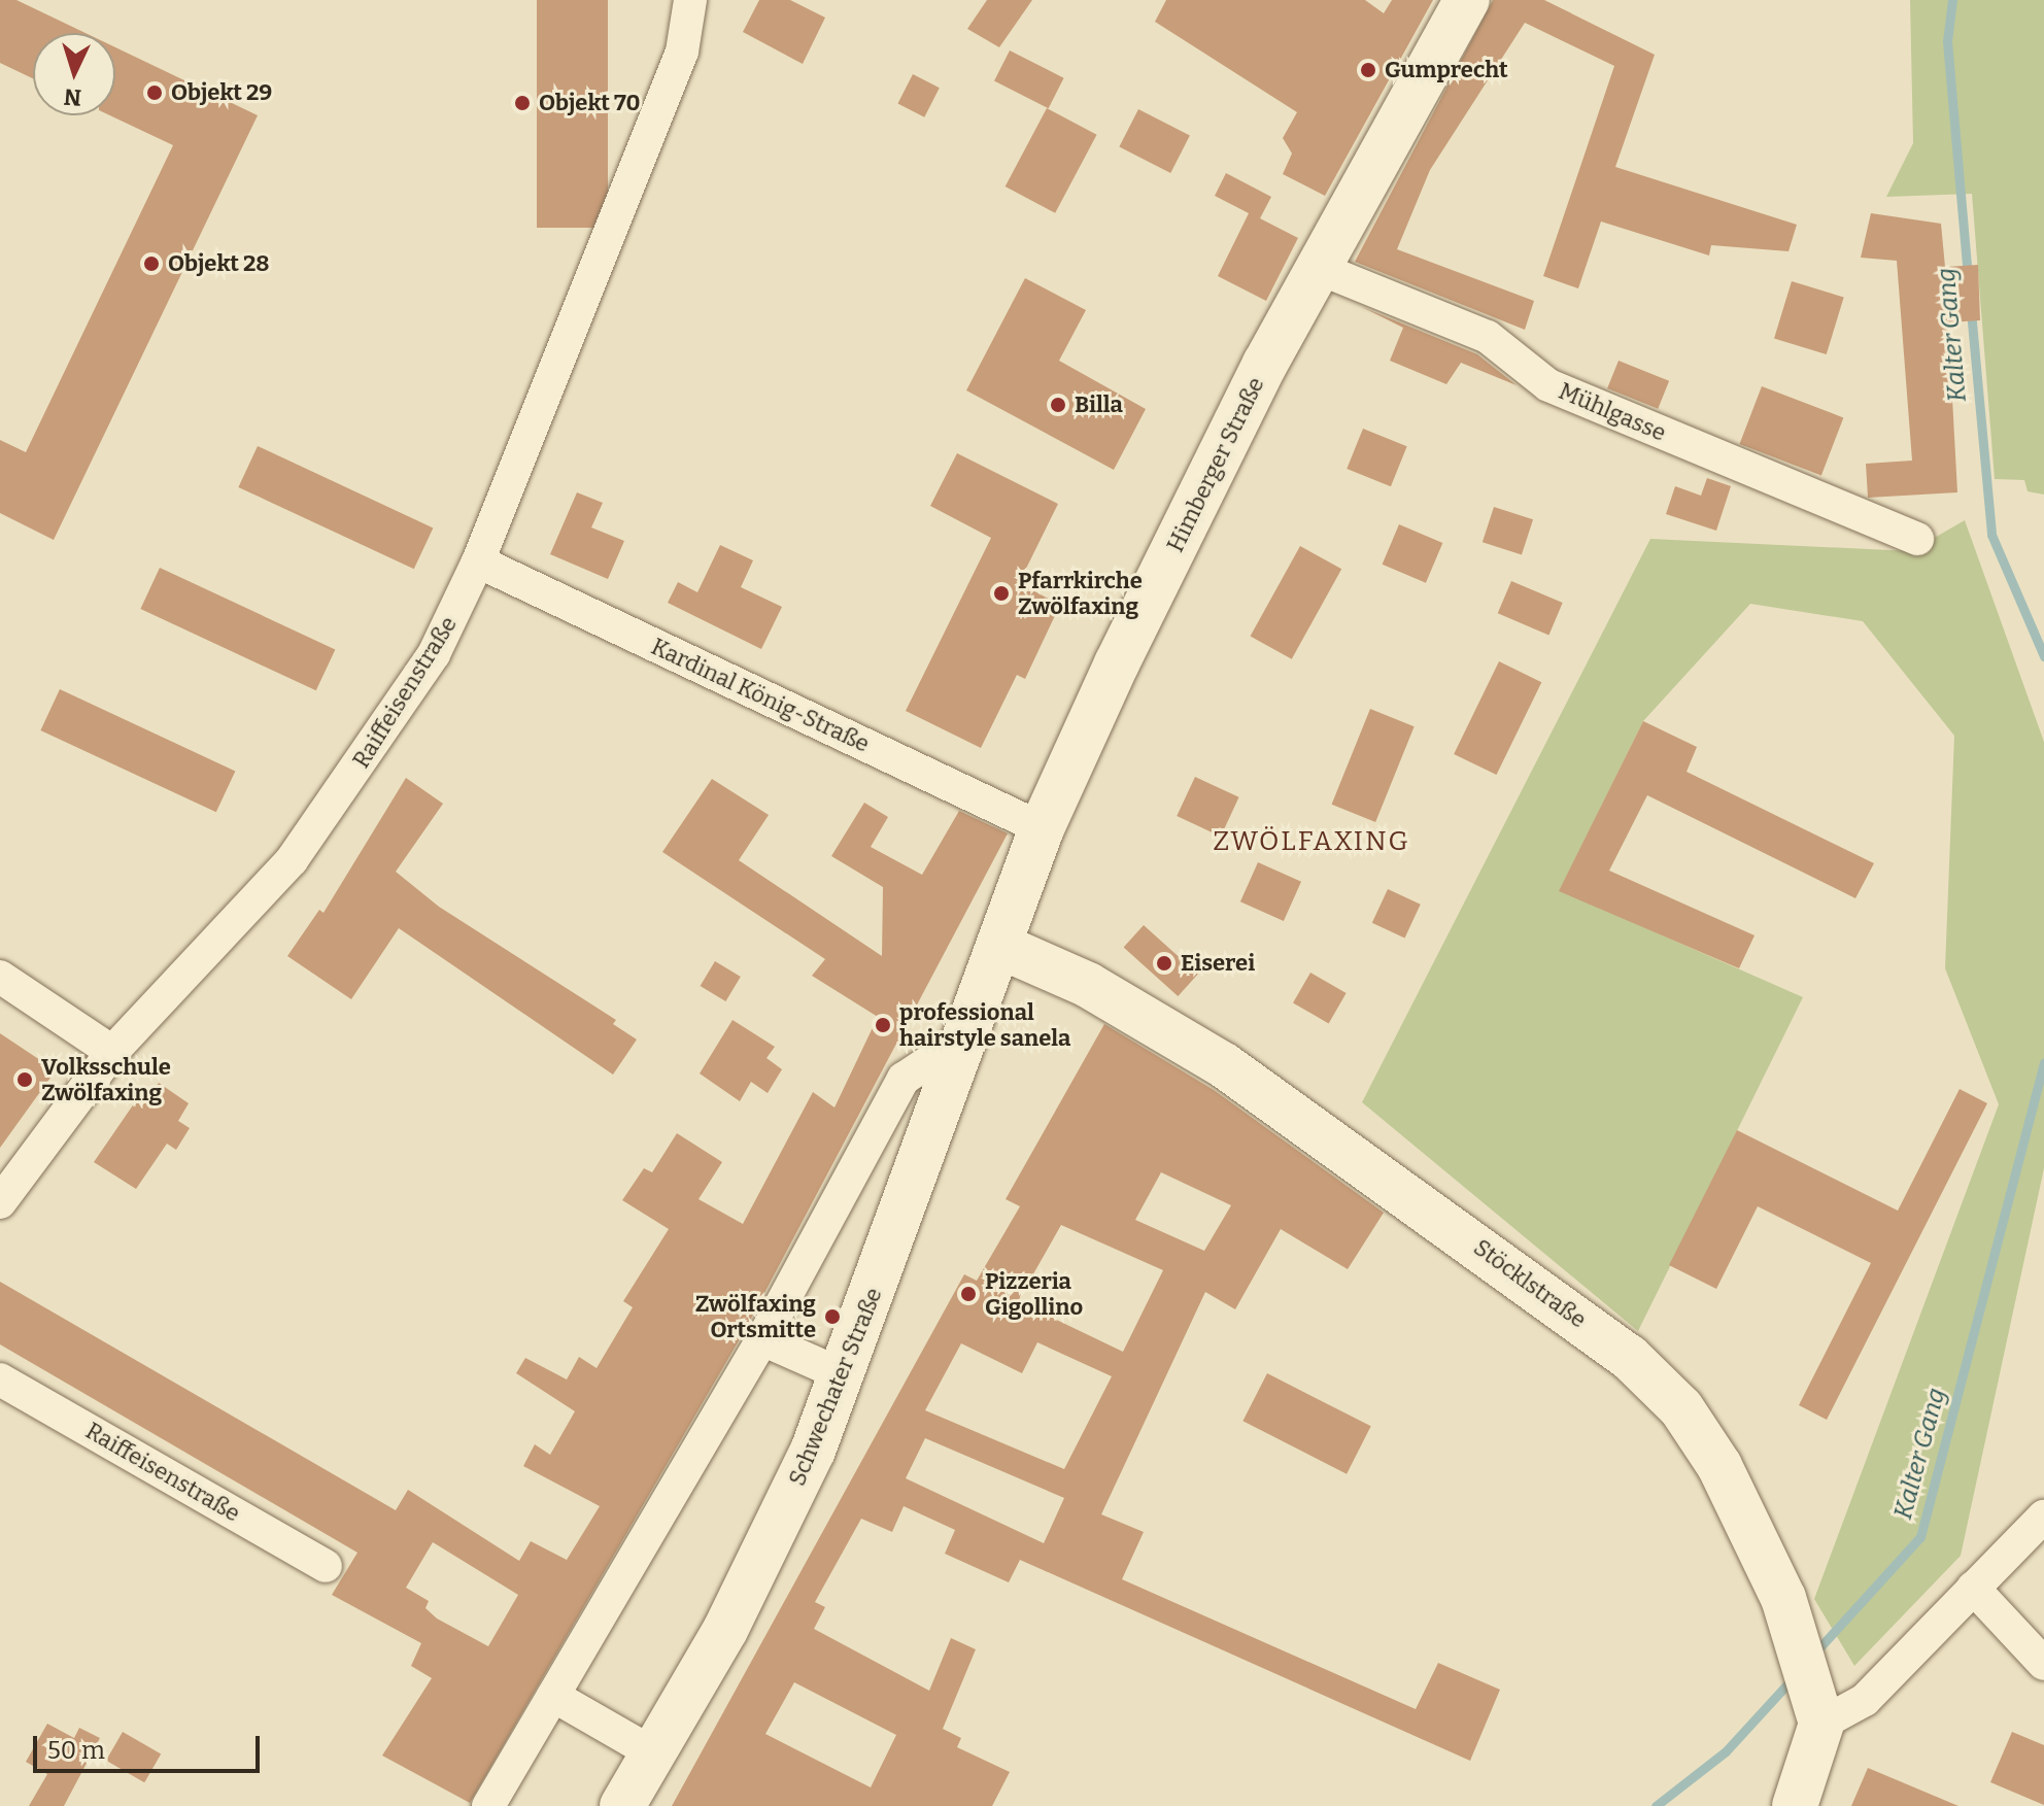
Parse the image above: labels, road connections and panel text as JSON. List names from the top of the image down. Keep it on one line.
{"streets":{"main road":["Himberger Straße","Stöcklstraße","Schwechater Straße"],"street":["Mühlgasse","Raiffeisenstraße","Kardinal König-Straße"]},"crossings":[["Mühlgasse","Himberger Straße"],["Himberger Straße","Kardinal König-Straße"],["Himberger Straße","Stöcklstraße"],["Himberger Straße","Schwechater Straße"],["Raiffeisenstraße","Kardinal König-Straße"],["Stöcklstraße","Schwechater Straße"]],"districts":["ZWÖLFAXING"],"water":["Kalter Gang"],"places":["Gumprecht","Objekt 29","Objekt 70","Objekt 28","Billa","Pfarrkirche Zwölfaxing","Eiserei","professional hairstyle sanela","Volksschule Zwölfaxing","Pizzeria Gigollino","Zwölfaxing Ortsmitte"],"scale_bar":"50 m","north":"bottom"}
